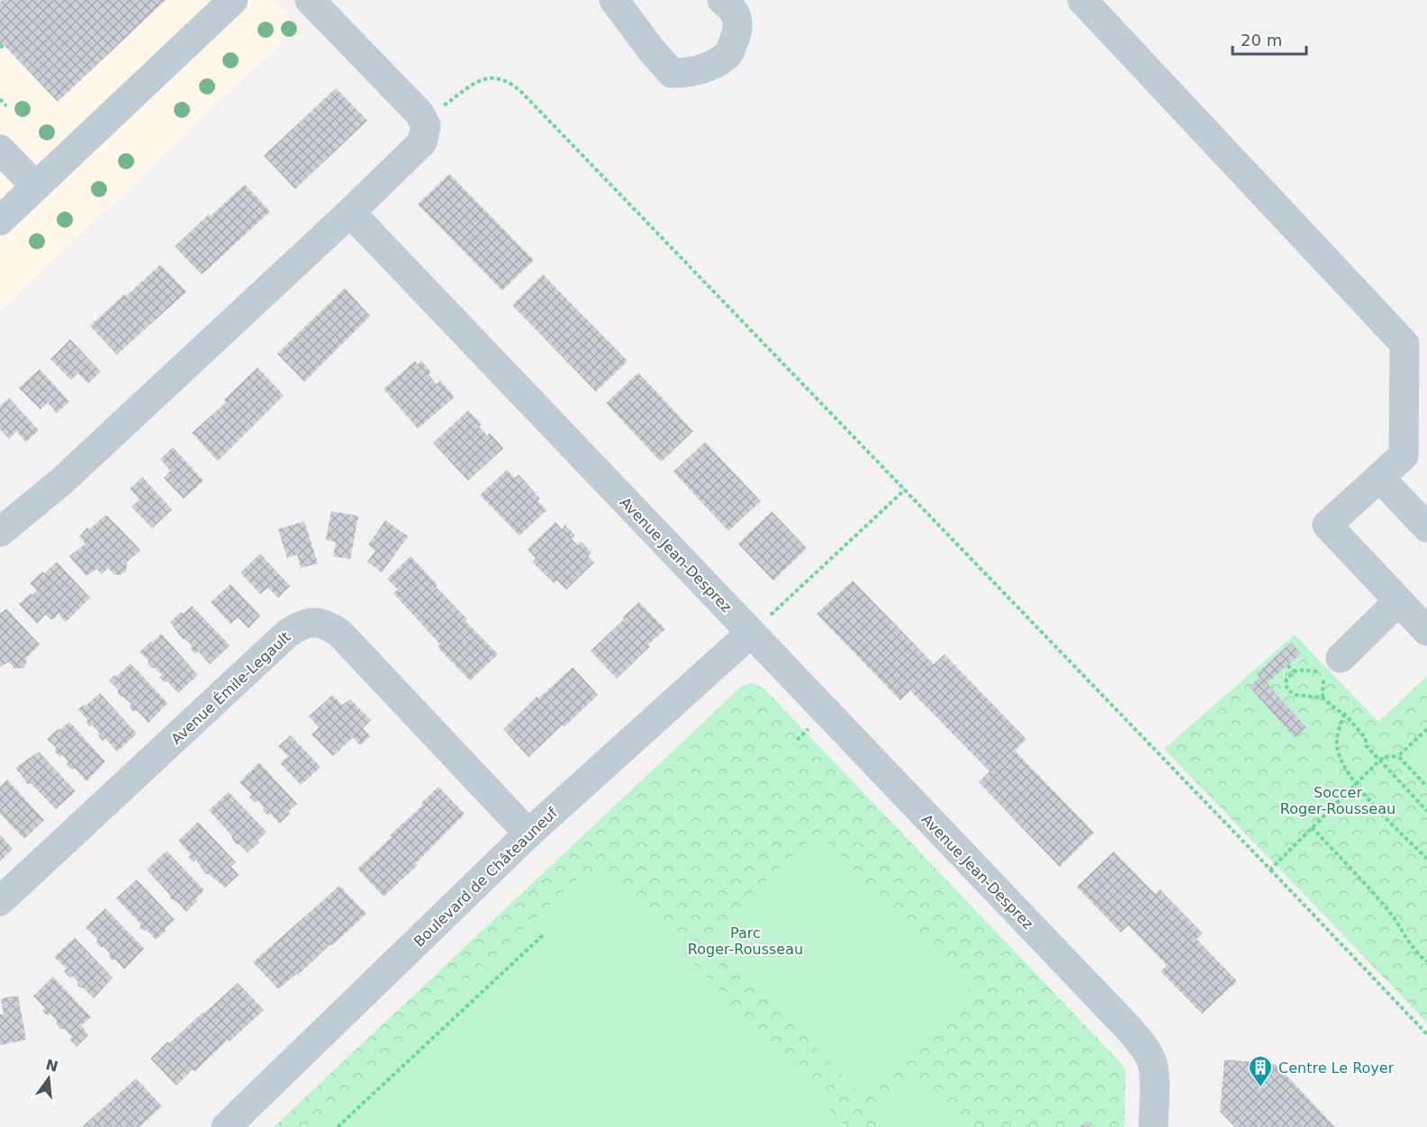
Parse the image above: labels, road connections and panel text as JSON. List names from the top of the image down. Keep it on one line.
{"streets":{"street":["Avenue Jean-Desprez","Avenue Émile-Legault","Boulevard de Châteauneuf"]},"crossings":[["Avenue Jean-Desprez","Boulevard de Châteauneuf"],["Avenue Émile-Legault","Boulevard de Châteauneuf"]],"parks":["Soccer Roger-Rousseau","Parc Roger-Rousseau"],"places":{"building":["Centre Le Royer"]},"scale_bar":"20 m","north":"top"}
